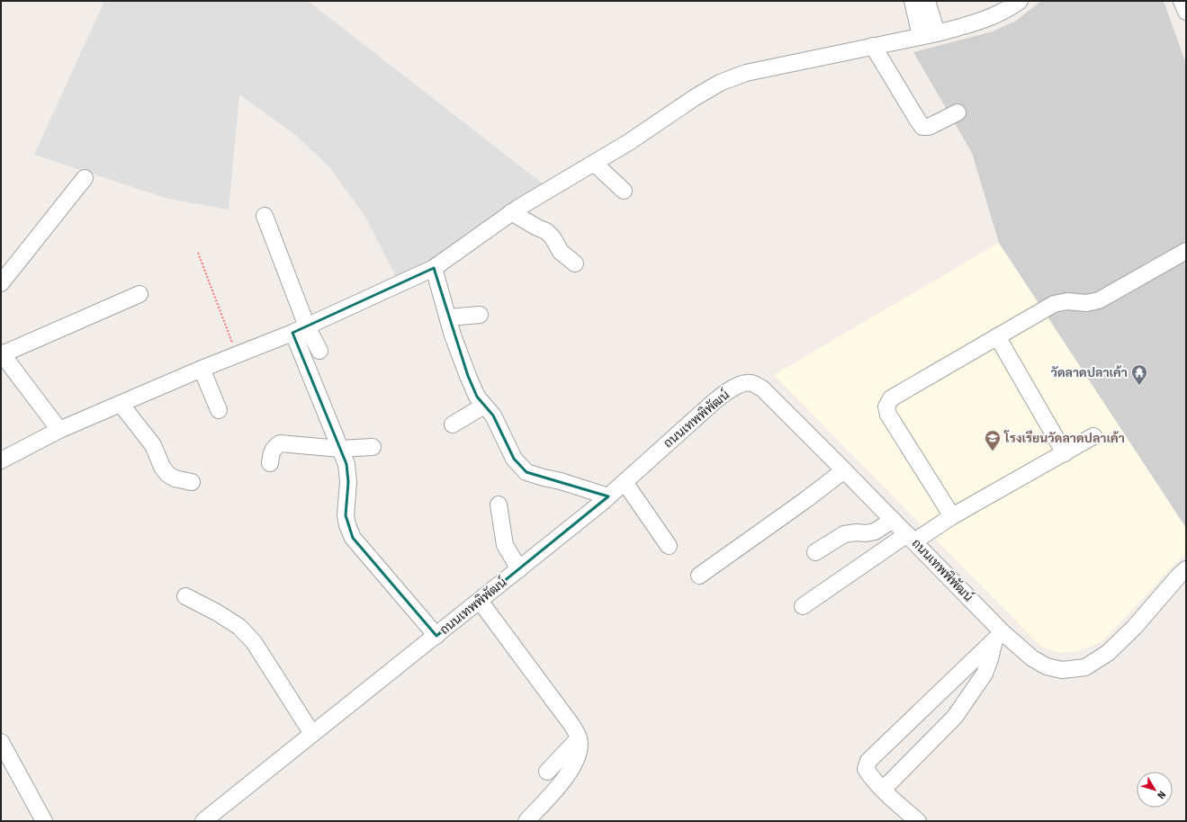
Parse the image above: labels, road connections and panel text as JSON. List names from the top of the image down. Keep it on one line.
{"streets":{"street":["ถนนเทพพิพัฒน์"]},"places":{"temple":["วัดลาดปลาเค้า"],"school or university":["โรงเรียนวัดลาดปลาเค้า"]},"north":"bottom right"}
